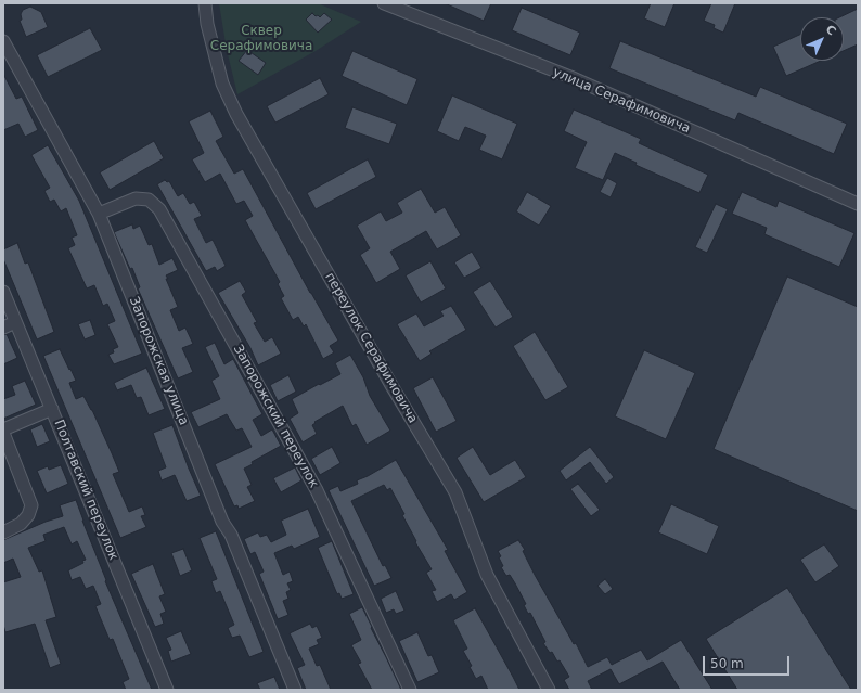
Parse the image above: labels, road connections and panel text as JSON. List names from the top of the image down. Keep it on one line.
{"streets":{"street":["улица Серафимовича","переулок Серафимовича","Запорожская улица","Запорожский переулок","Полтавский переулок"]},"crossings":[["Запорожская улица","Запорожский переулок"]],"parks":["Сквер Серафимовича"],"scale_bar":"50 m","north":"top right"}
